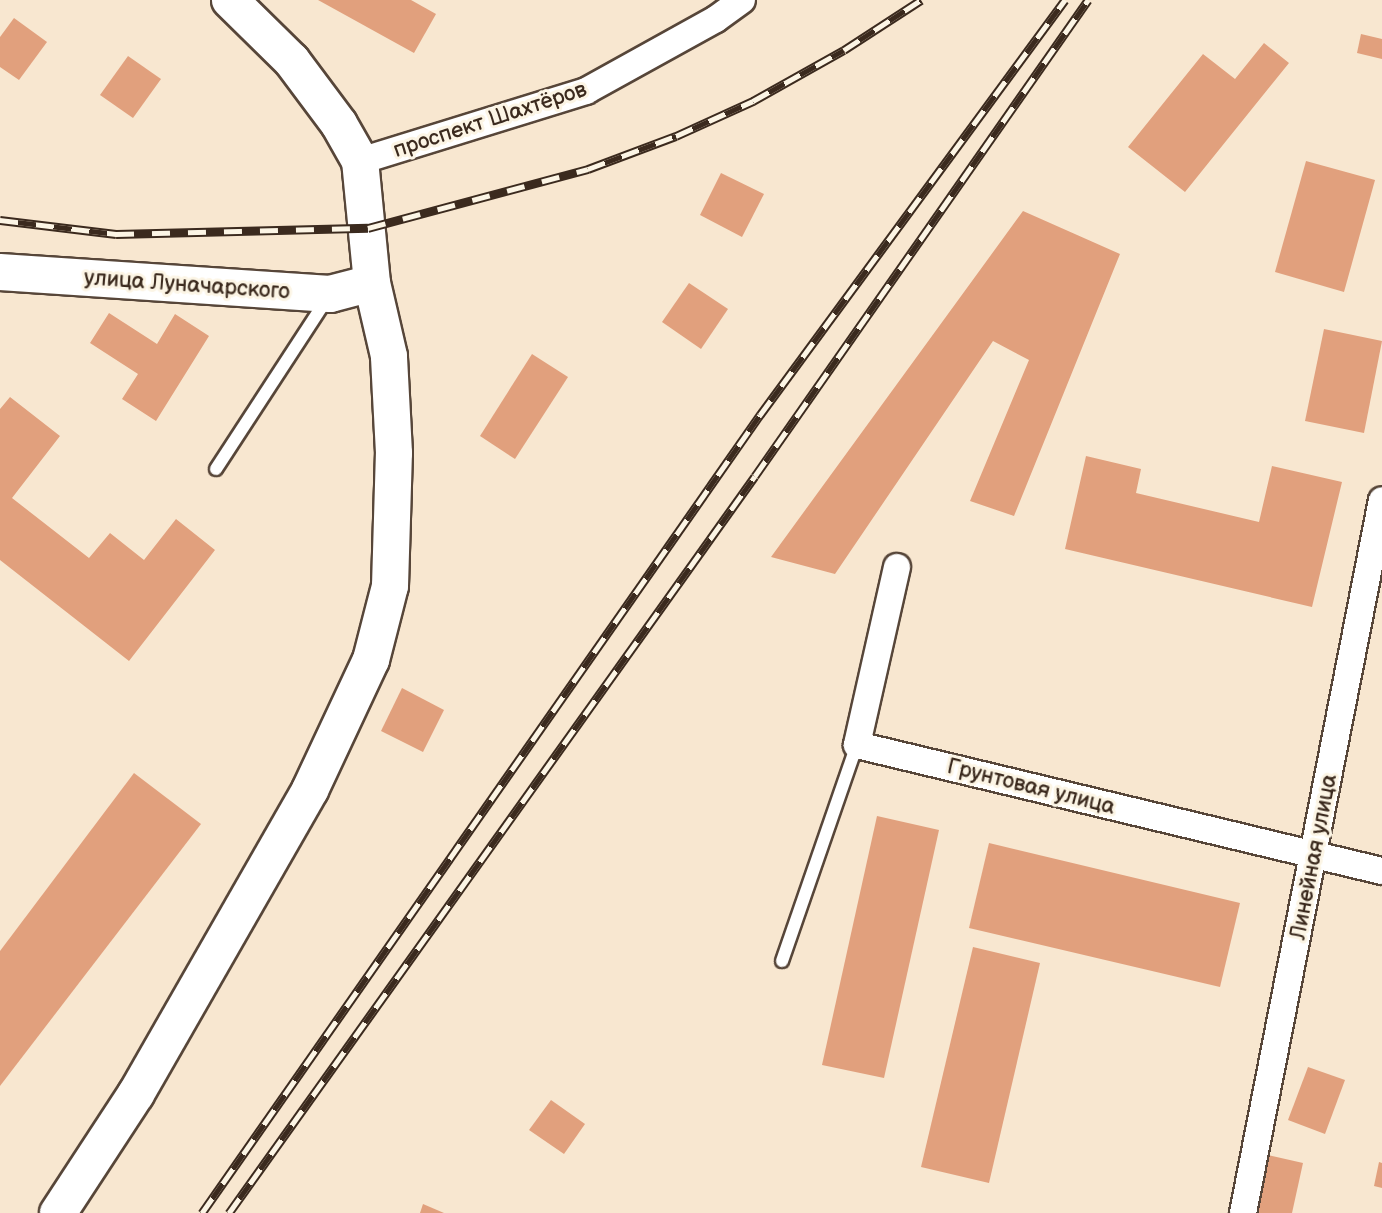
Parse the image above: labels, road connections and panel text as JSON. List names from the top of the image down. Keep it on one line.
{"streets":{"main road":["улица Луначарского"],"street":["проспект Шахтёров","Грунтовая улица","Линейная улица"]},"crossings":[["Грунтовая улица","Линейная улица"]]}
